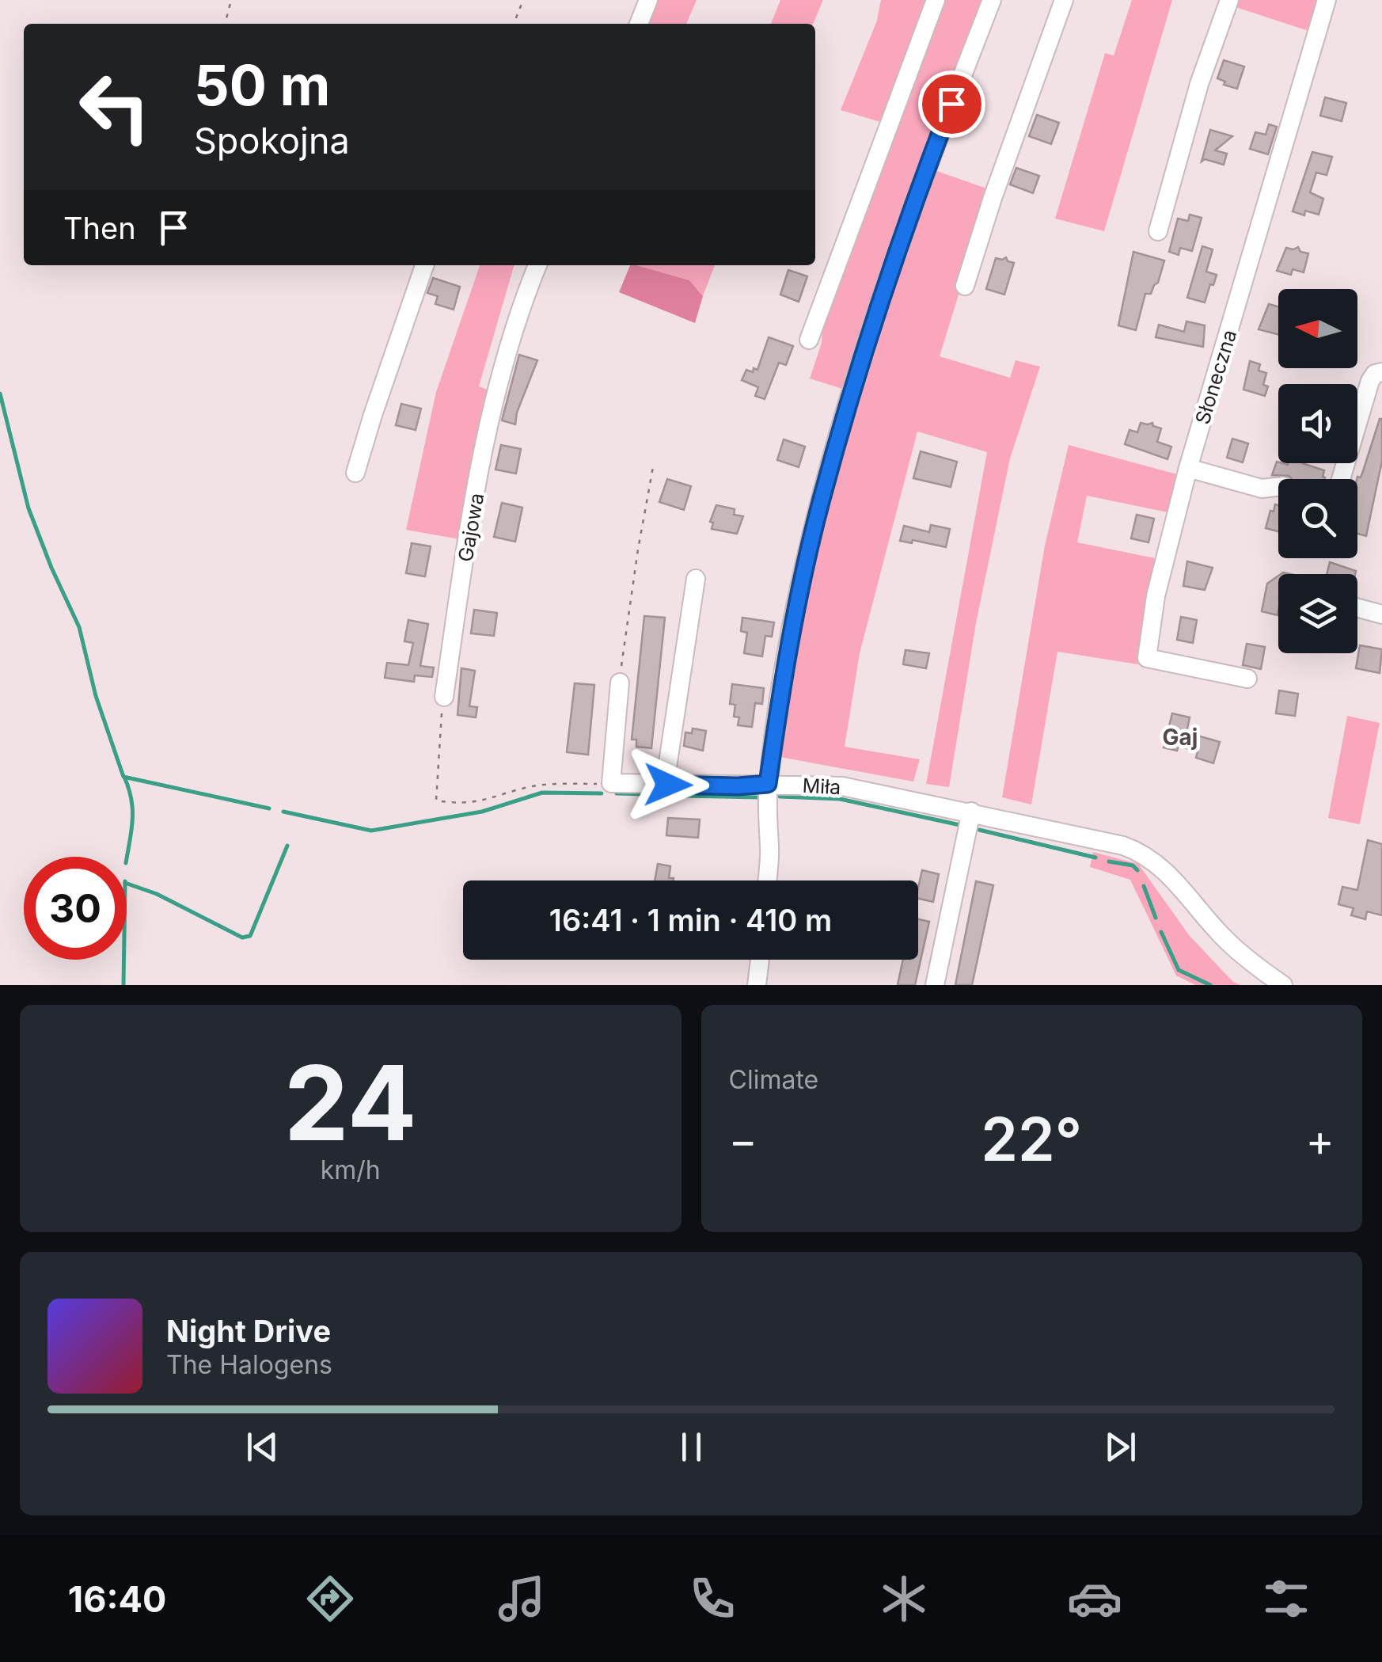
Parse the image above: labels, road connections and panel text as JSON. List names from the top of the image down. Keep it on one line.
{"streets":{"street":["Słoneczna","Gajowa","Miła"]},"districts":["Gaj"],"north":"left","page":{"turn":["50 m","Spokojna"],"then":"Then","limit":"30","trip":"16:41 · 1 min · 410 m","tile":[["24","km/h"],"Climate"],"heat":["−","22°","+"],"song":["Night Drive","The Halogens"],"tabs":"16:40"}}
